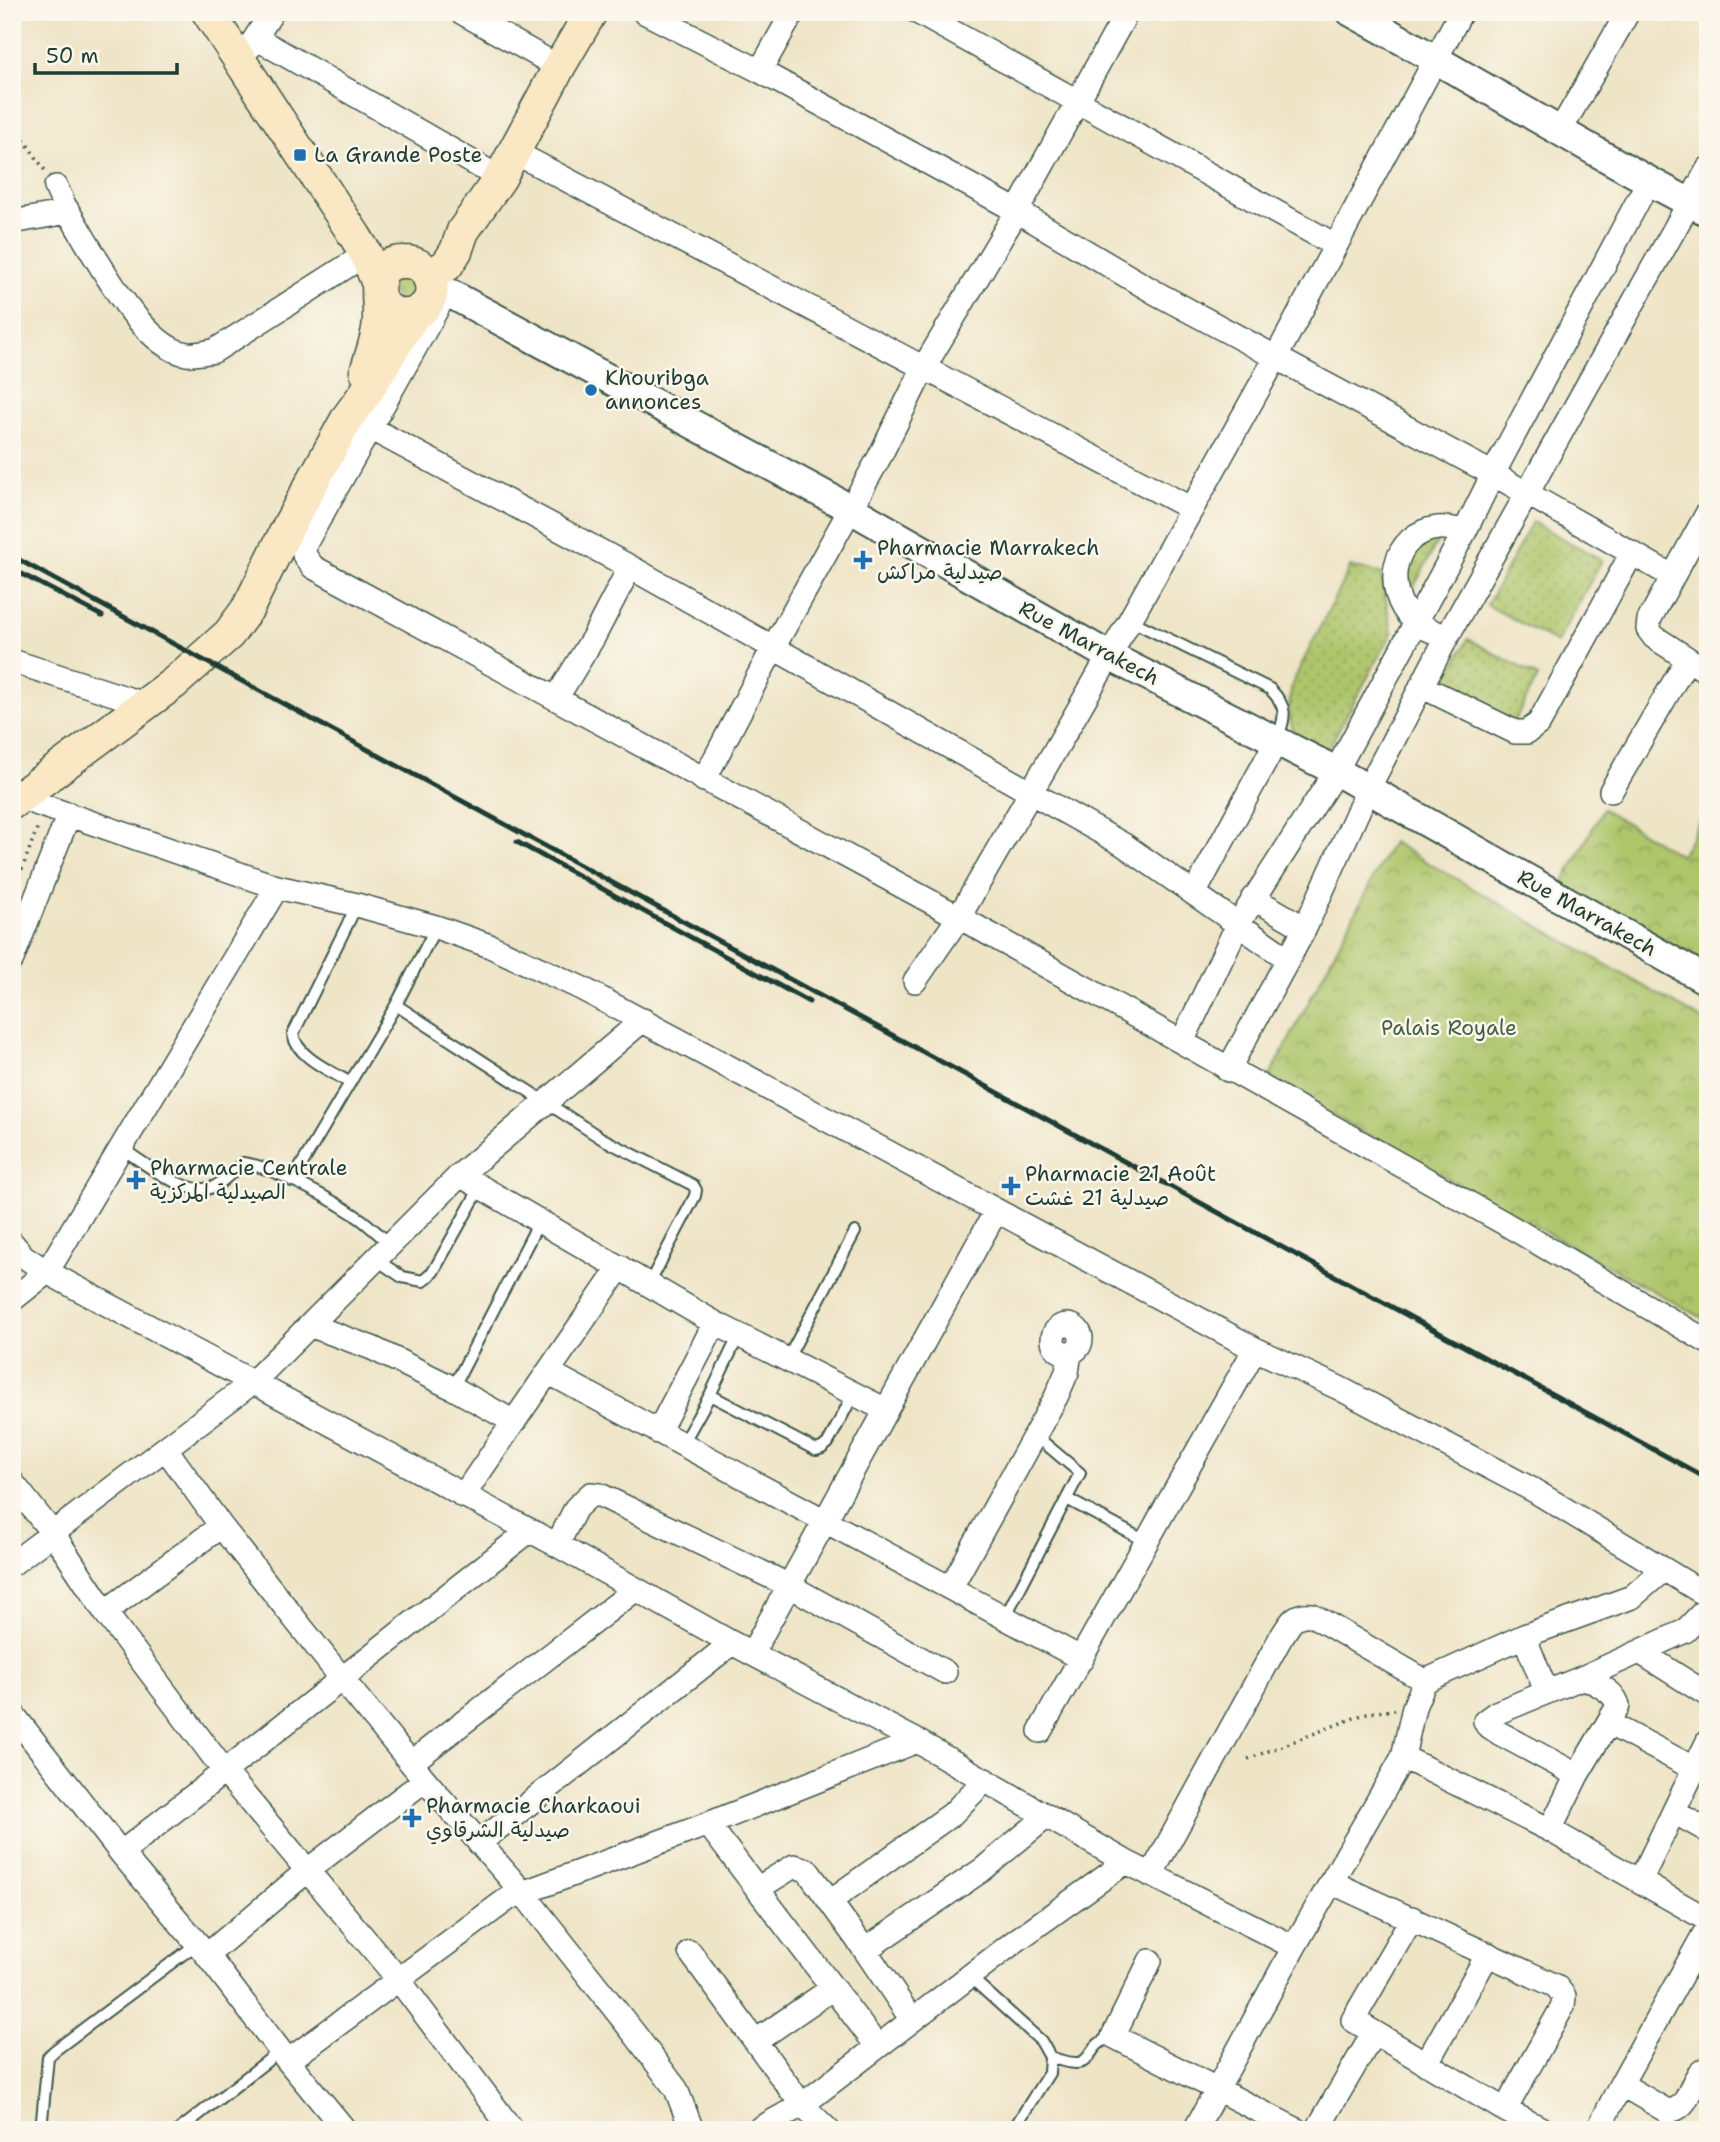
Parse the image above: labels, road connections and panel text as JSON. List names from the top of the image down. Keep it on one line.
{"streets":{"street":["Rue Marrakech"]},"parks":["Palais Royale"],"places":{"transit":["La Grande Poste"],"other":["Khouribga annonces"],"health":["Pharmacie Marrakech صيدلية مراكش","Pharmacie Centrale الصيدلية المركزية","Pharmacie 21 Août صيدلية 21 غشت","Pharmacie Charkaoui صيدلية الشرقاوي"]},"scale_bar":"50 m"}
